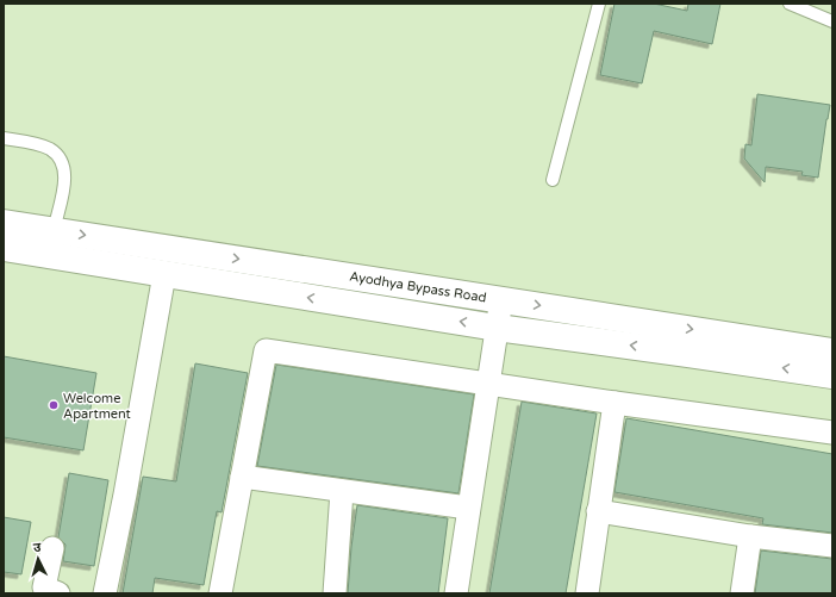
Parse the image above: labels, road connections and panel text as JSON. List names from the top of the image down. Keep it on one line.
{"streets":{"main road":["Ayodhya Bypass Road"]},"places":["Welcome Apartment"],"north":"top"}
